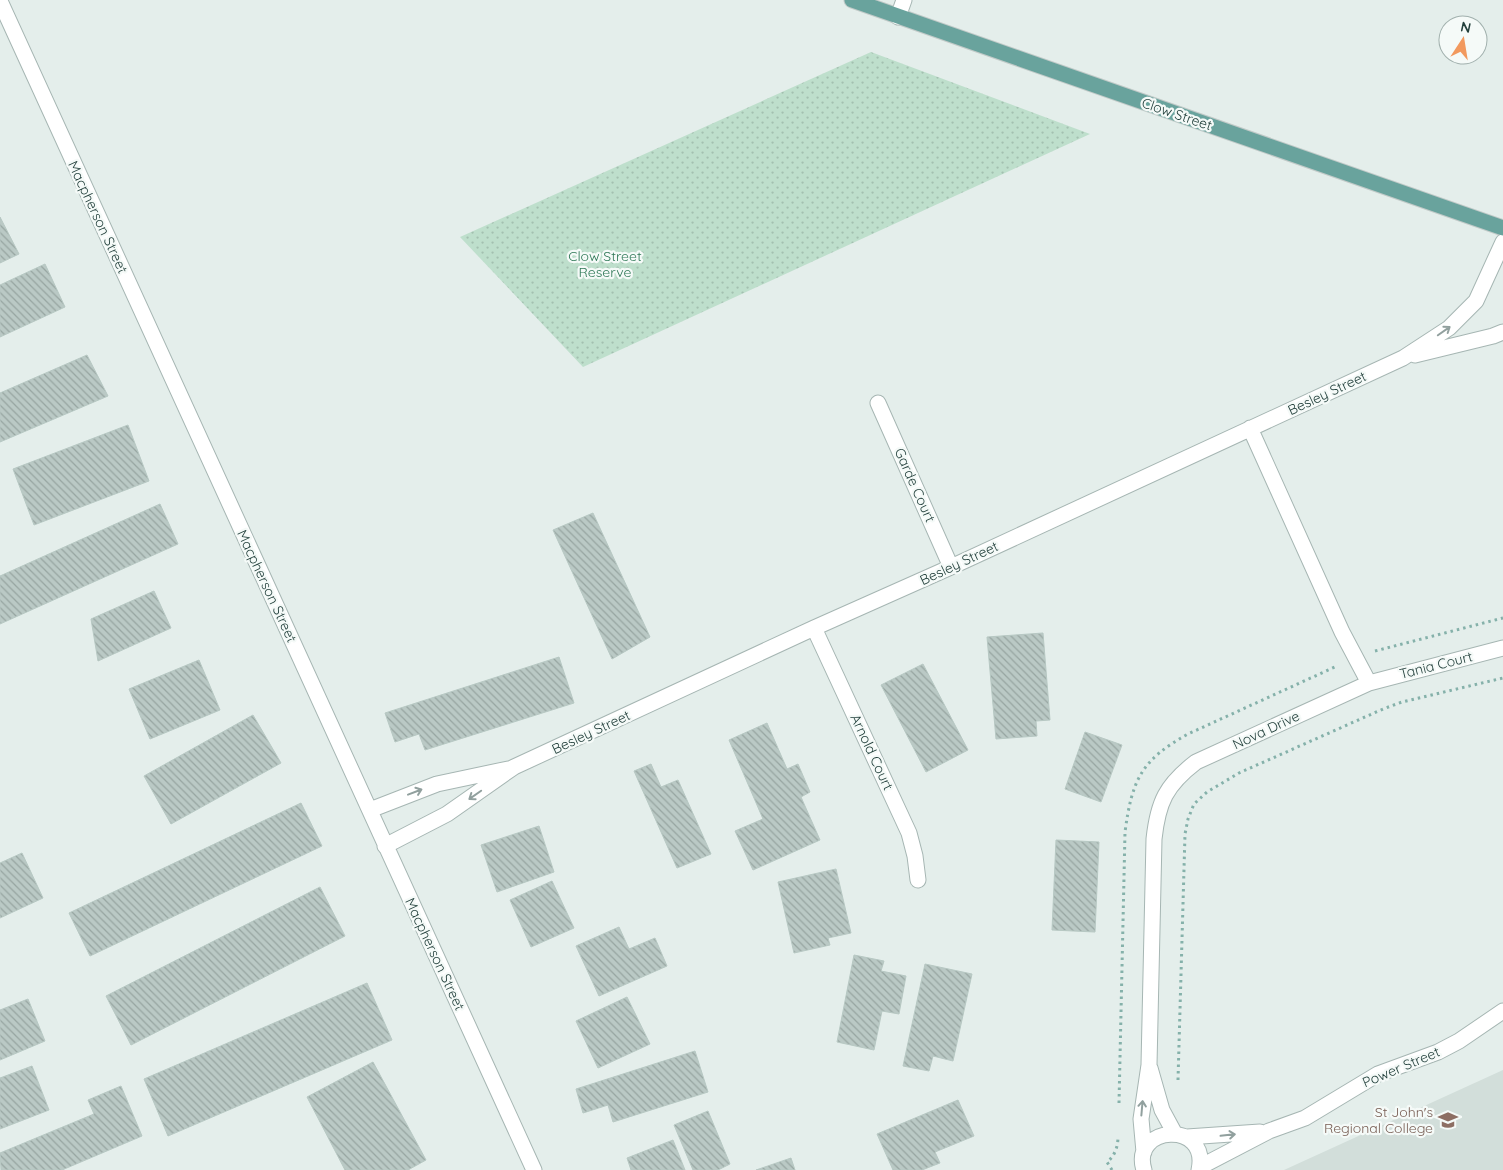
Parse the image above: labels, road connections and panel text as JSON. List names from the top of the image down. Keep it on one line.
{"streets":{"main road":["Clow Street"],"street":["Macpherson Street","Besley Street","Garde Court","Tania Court","Nova Drive","Arnold Court","Power Street"]},"crossings":[["Macpherson Street","Besley Street"],["Besley Street","Garde Court"],["Besley Street","Arnold Court"],["Tania Court","Nova Drive"],["Nova Drive","Power Street"]],"parks":["Clow Street Reserve"],"places":{"school or university":["St John's Regional College"]},"north":"top"}
